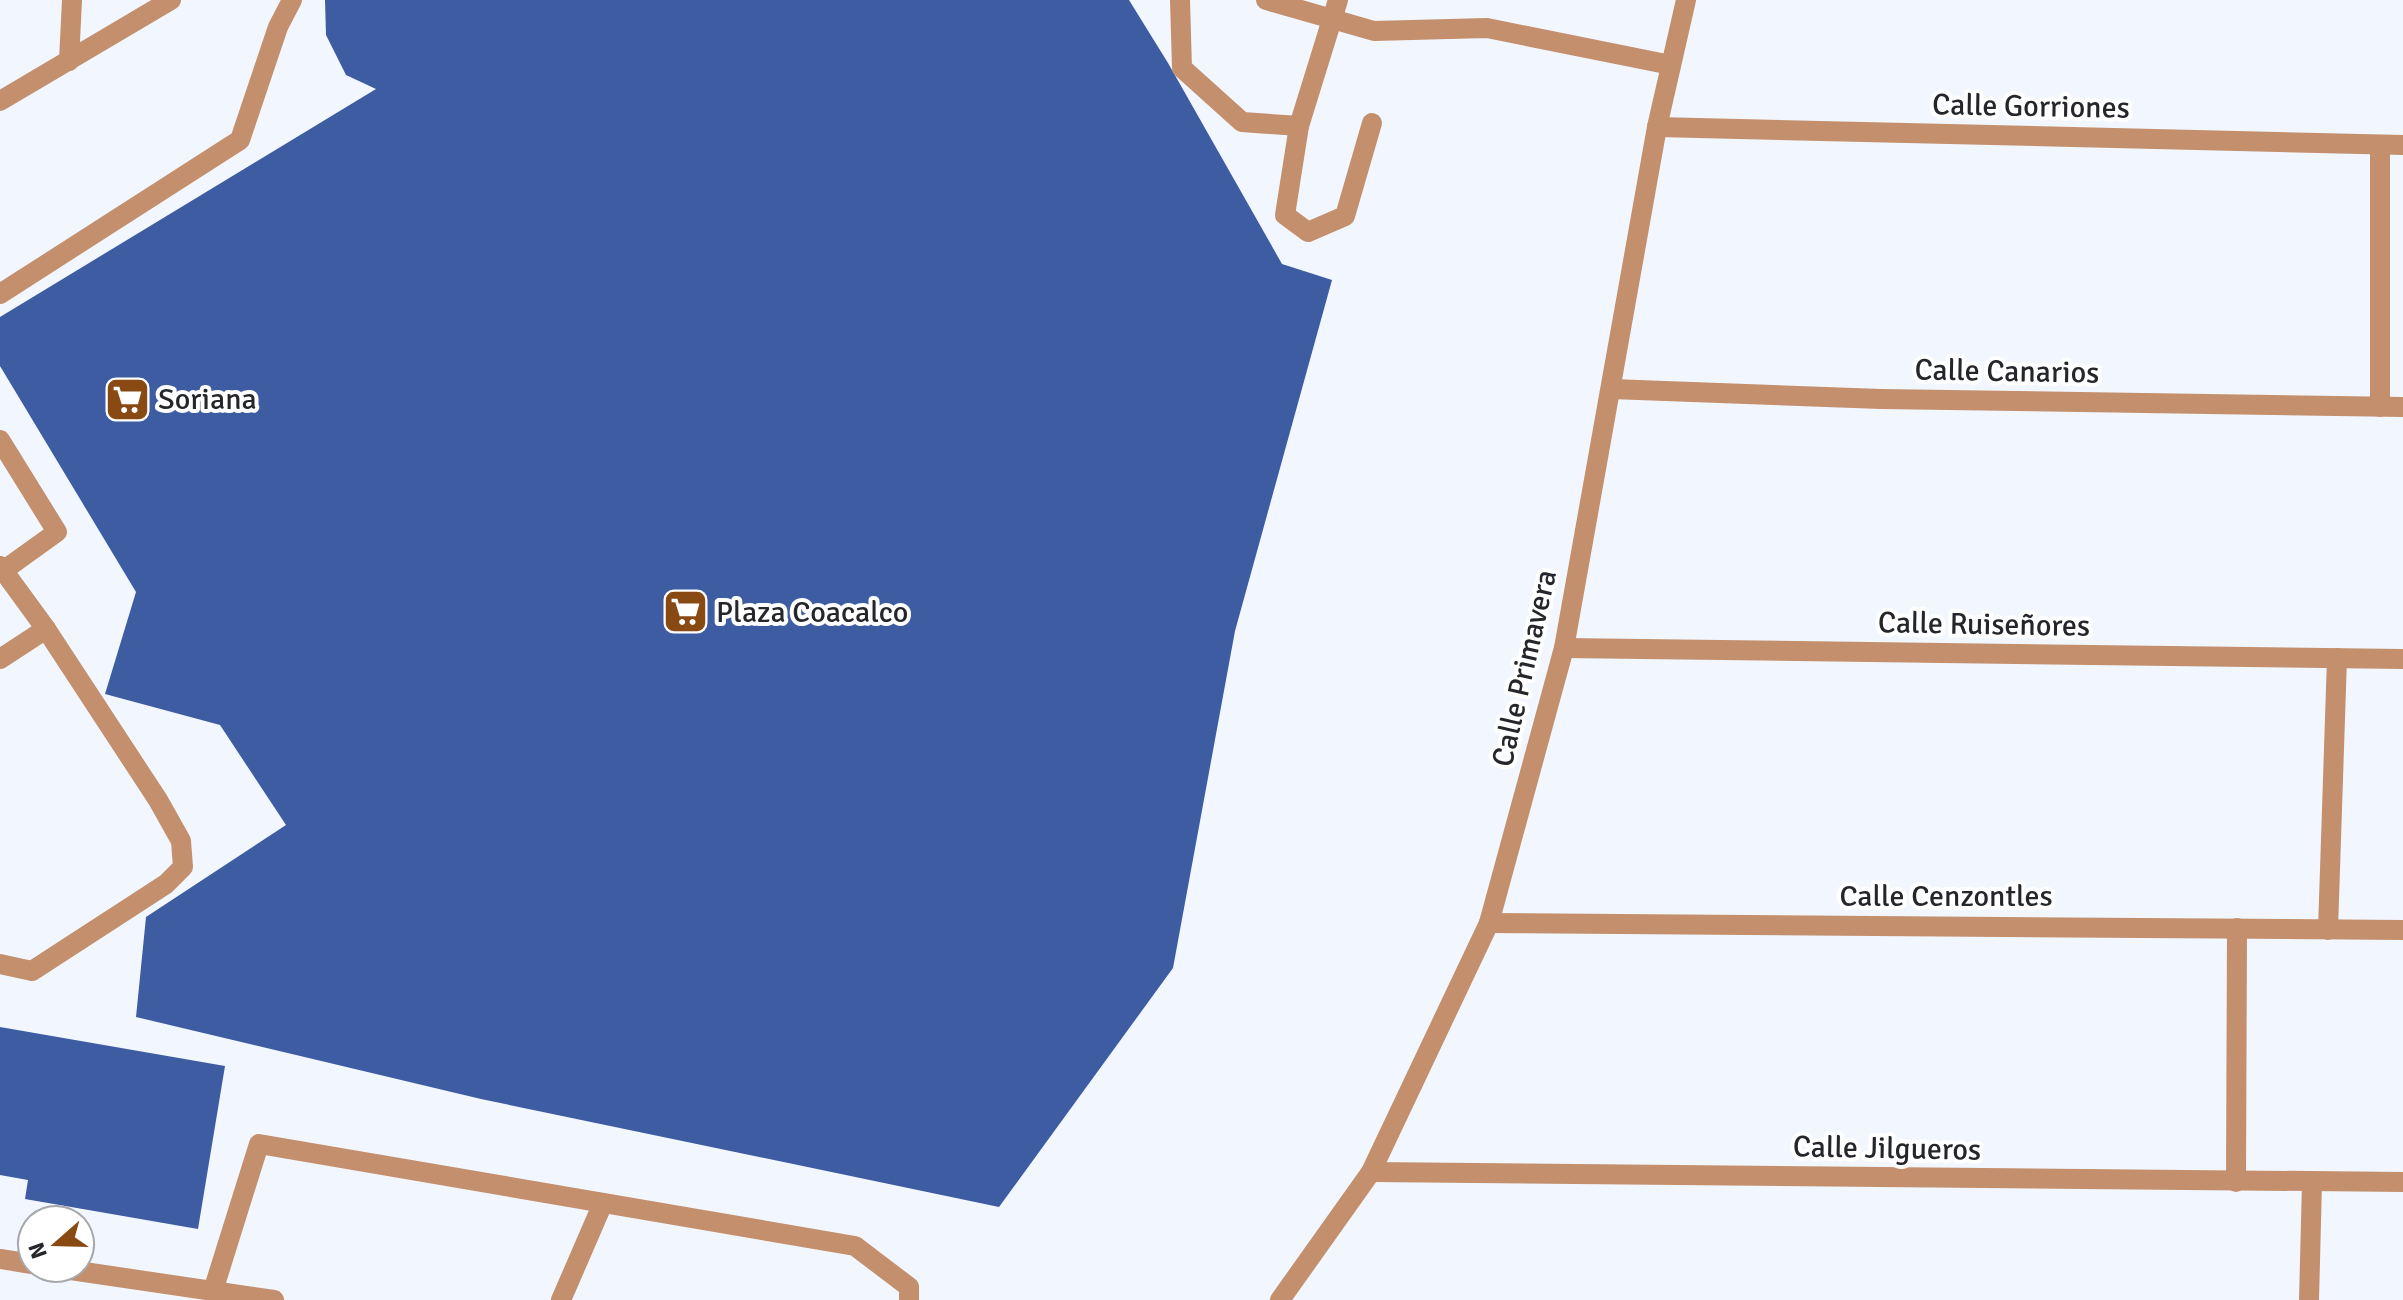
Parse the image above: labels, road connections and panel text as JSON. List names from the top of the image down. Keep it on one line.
{"streets":{"street":["Calle Gorriones","Calle Canarios","Calle Ruiseñores","Calle Primavera","Calle Cenzontles","Calle Jilgueros"]},"crossings":[["Calle Gorriones","Calle Primavera"],["Calle Canarios","Calle Primavera"],["Calle Ruiseñores","Calle Primavera"],["Calle Primavera","Calle Cenzontles"],["Calle Primavera","Calle Jilgueros"]],"places":{"supermarket":["Soriana","Plaza Coacalco"]},"north":"left"}
